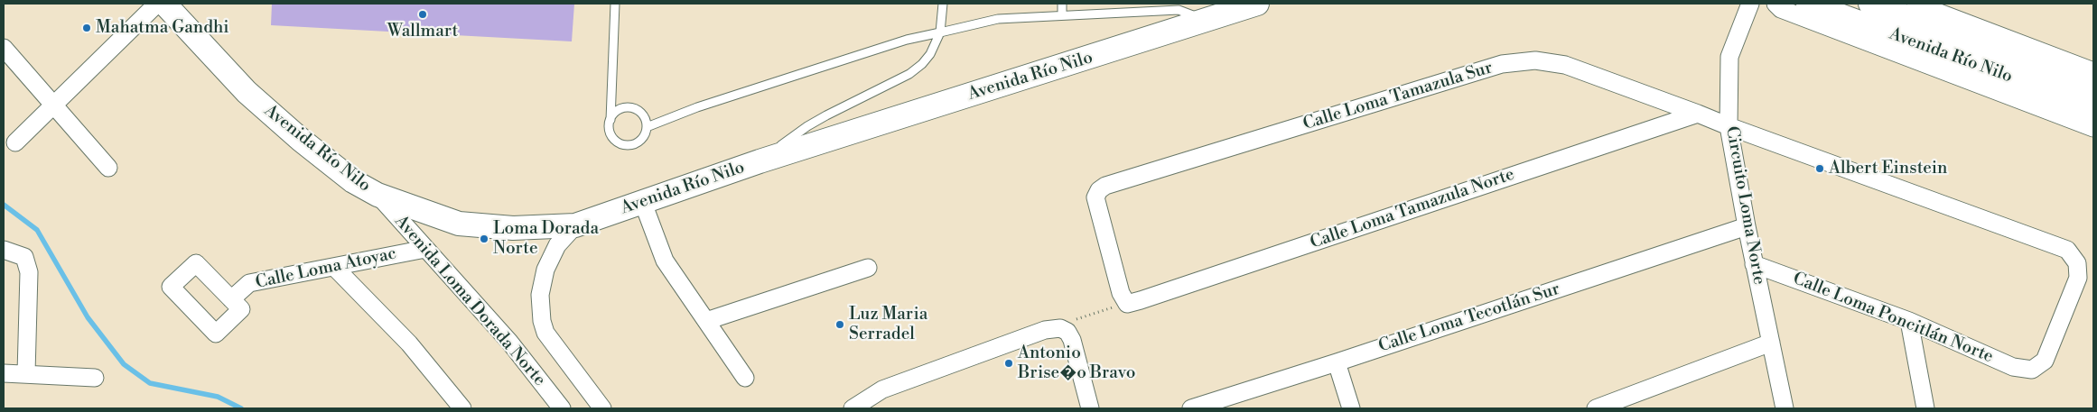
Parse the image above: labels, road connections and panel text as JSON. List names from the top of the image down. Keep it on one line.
{"streets":{"main road":["Avenida Río Nilo"],"street":["Calle Loma Tamazula Sur","Circuito Loma Norte","Calle Loma Tamazula Norte","Calle Loma Atoyac","Avenida Loma Dorada Norte","Calle Loma Tecotlán Sur","Calle Loma Poncitlán Norte"]},"crossings":[["Avenida Río Nilo","Avenida Loma Dorada Norte"],["Calle Loma Tamazula Sur","Circuito Loma Norte"],["Calle Loma Tamazula Sur","Calle Loma Tamazula Norte"],["Calle Loma Tamazula Sur","Calle Loma Poncitlán Norte"],["Circuito Loma Norte","Calle Loma Tecotlán Sur"],["Circuito Loma Norte","Calle Loma Poncitlán Norte"],["Calle Loma Atoyac","Avenida Loma Dorada Norte"]],"places":["Wallmart","Mahatma Gandhi","Albert Einstein","Loma Dorada Norte","Luz Maria Serradel","Antonio Brise�o Bravo"]}
